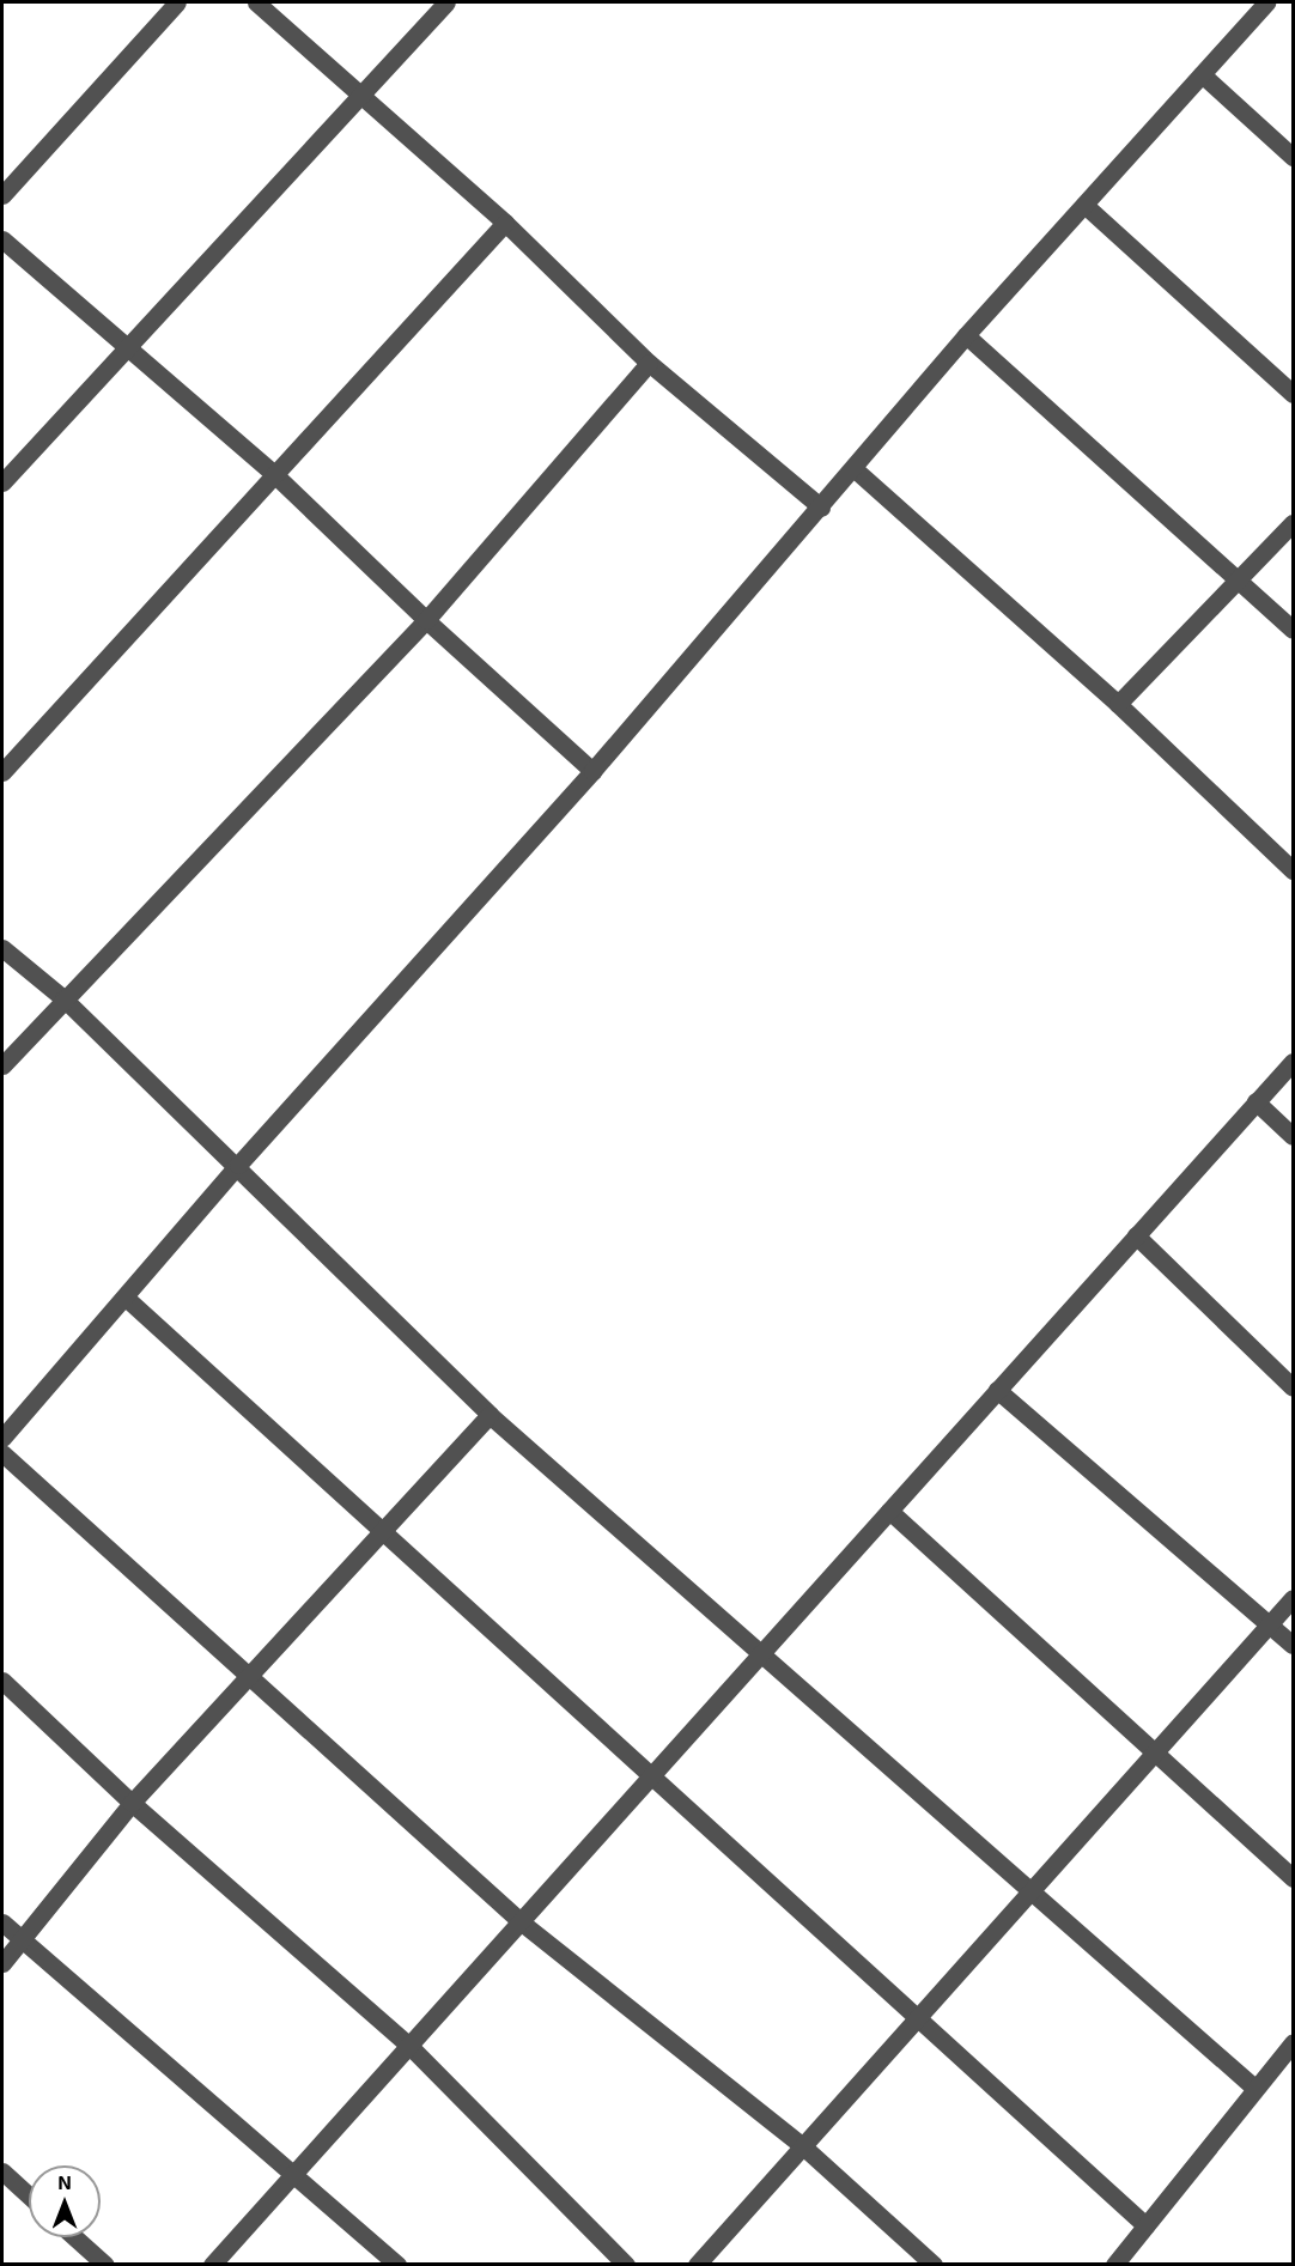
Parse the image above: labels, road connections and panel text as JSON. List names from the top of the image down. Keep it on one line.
{"north":"top"}
